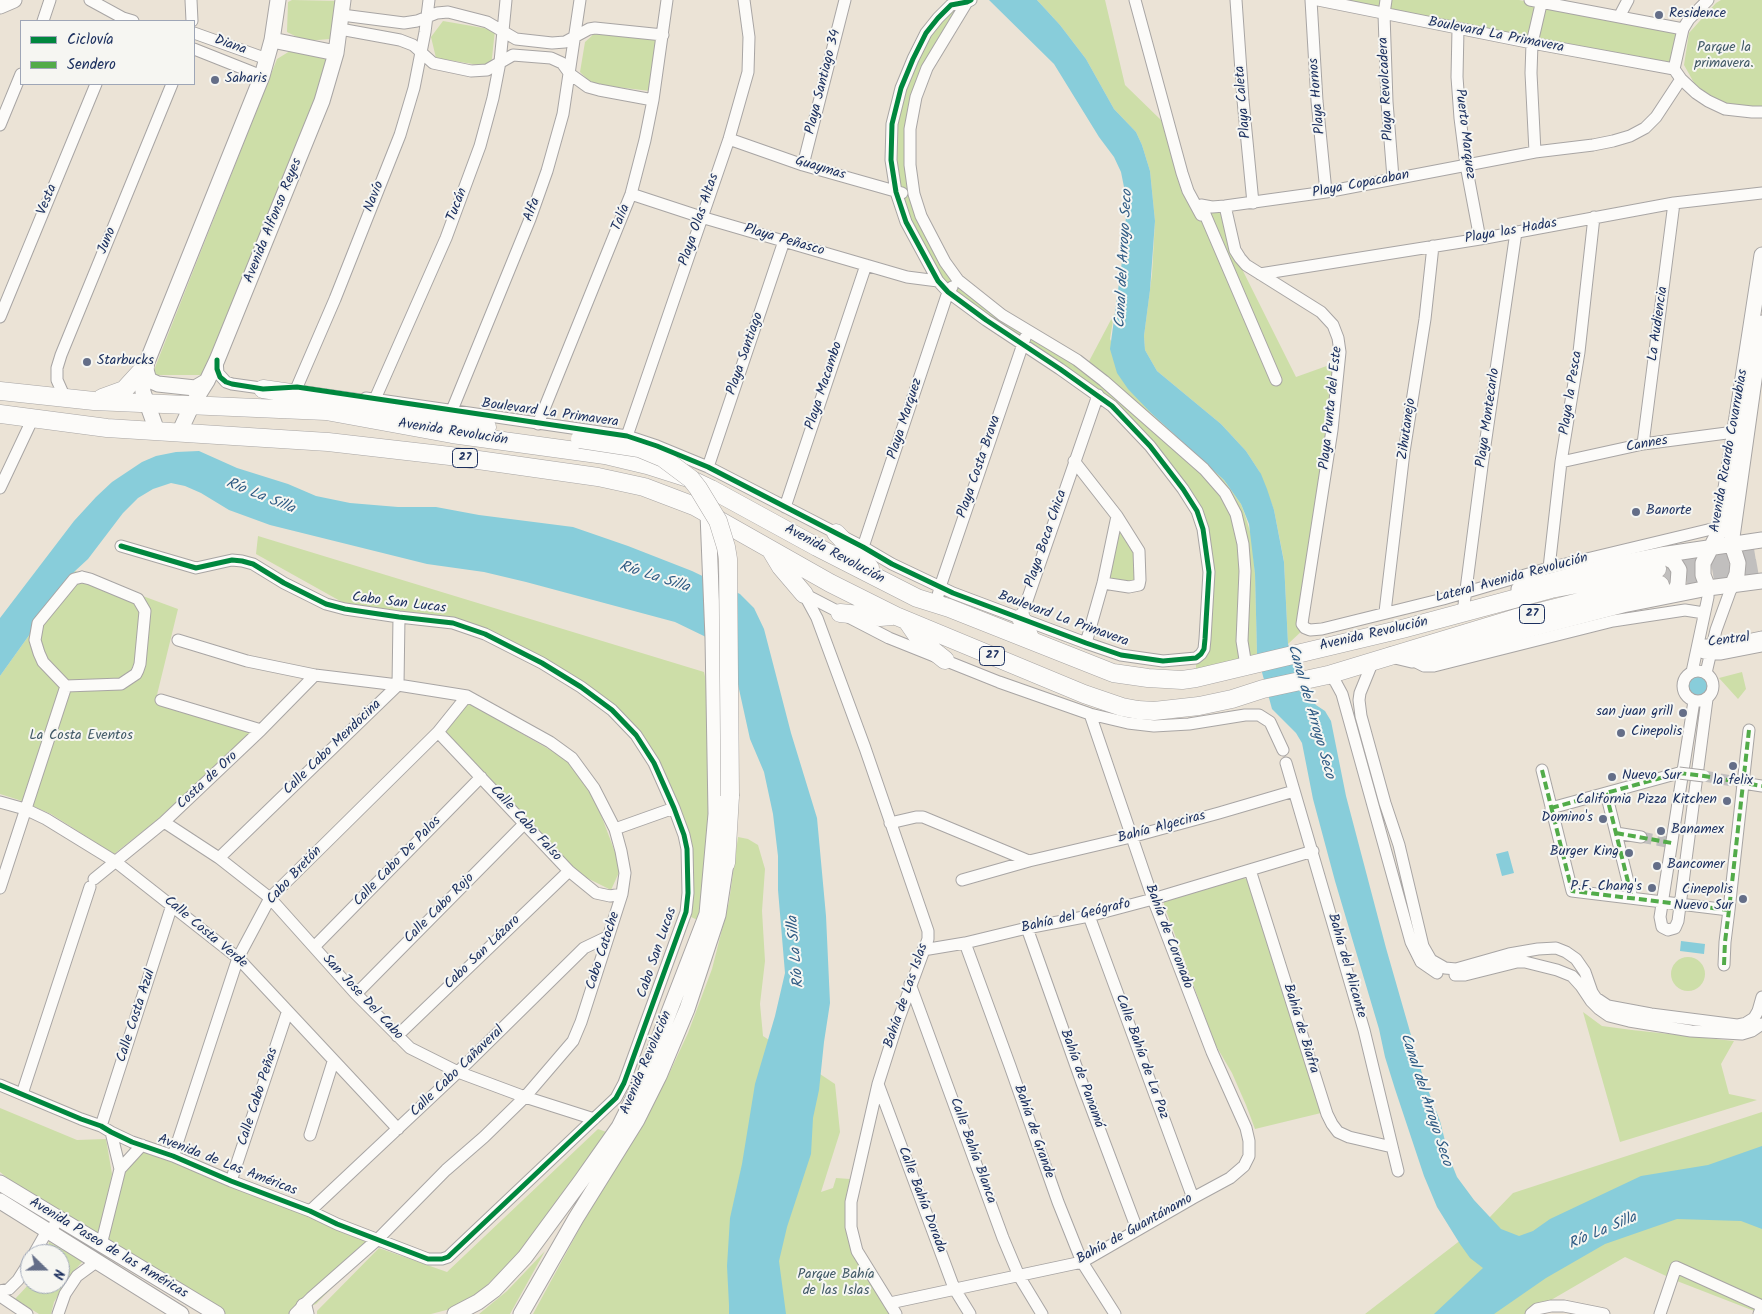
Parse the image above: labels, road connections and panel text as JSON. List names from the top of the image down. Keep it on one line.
{"streets":{"main road":["Avenida Alfonso Reyes","Avenida Revolución","Avenida Ricardo Covarrubias","27","Avenida Paseo de las Américas"],"street":["Boulevard La Primavera","Diana","Playa Santiago 34","Playa Revolcadera","Playa Hornos","Playa Caleta","Puerto Marquez","Guaymas","Playa Copacaban","Navío","Vesta","Tucán","Alfa","Talía","Playa Olas Altas","Playa las Hadas","Juno","Playa Peñasco","La Audiencia","Playa Santiago","Playa Macambo","Playa la Pesca","Playa Punta del Este","Playa Montecarlo","Playa Marquez","Zihutanejo","Cannes","Playa Costa Brava","Playa Boca Chica","Lateral Avenida Revolución","Cabo San Lucas","Central","Calle Cabo Mendocina","Costa de Oro","Calle Cabo Falso","Bahía Algeciras","Calle Cabo De Palos","Cabo Bretón","Calle Cabo Rojo","Bahía del Geógrafo","Calle Costa Verde","Bahía de Coronado","Cabo Catoche","Cabo San Lázaro","Bahía del Alicante","Bahía de Las Islas","San Jose Del Cabo","Calle Costa Azul","Bahía de Biafra","Calle Bahía de La Paz","Calle Cabo Cañaveral","Bahía de Panamá","Calle Cabo Peñas","Bahía de Grande","Calle Bahía Blanca","Avenida de Las Américas","Calle Bahía Dorada","Bahía de Guantánamo"]},"crossings":[["Boulevard La Primavera","Playa Revolcadera"],["Boulevard La Primavera","Puerto Marquez"],["Boulevard La Primavera","Guaymas"],["Boulevard La Primavera","Navío"],["Boulevard La Primavera","Tucán"],["Boulevard La Primavera","Alfa"],["Boulevard La Primavera","Talía"],["Boulevard La Primavera","Playa Olas Altas"],["Boulevard La Primavera","Avenida Alfonso Reyes"],["Boulevard La Primavera","Playa Peñasco"],["Boulevard La Primavera","Playa Santiago"],["Boulevard La Primavera","Playa Macambo"],["Boulevard La Primavera","Playa Marquez"],["Boulevard La Primavera","Avenida Revolución"],["Boulevard La Primavera","Playa Costa Brava"],["Boulevard La Primavera","Playa Boca Chica"],["Playa Santiago 34","Guaymas"],["Playa Revolcadera","Playa Copacaban"],["Playa Hornos","Playa Copacaban"],["Playa Caleta","Playa Copacaban"],["Puerto Marquez","Playa Copacaban"],["Puerto Marquez","Playa las Hadas"],["Guaymas","Playa Olas Altas"],["Playa Copacaban","Playa Punta del Este"],["Navío","Tucán"],["Talía","Playa Peñasco"],["Playa Olas Altas","Playa Peñasco"],["Avenida Alfonso Reyes","Avenida Revolución"],["Playa las Hadas","La Audiencia"],["Playa las Hadas","Playa la Pesca"],["Playa las Hadas","Playa Punta del Este"],["Playa las Hadas","Playa Montecarlo"],["Playa las Hadas","Zihutanejo"],["Juno","Avenida Revolución"],["Playa Peñasco","Playa Santiago"],["Playa Peñasco","Playa Macambo"],["La Audiencia","Cannes"],["Playa la Pesca","Cannes"],["Playa la Pesca","Lateral Avenida Revolución"],["Playa Punta del Este","Lateral Avenida Revolución"],["Playa Montecarlo","Lateral Avenida Revolución"],["Zihutanejo","Lateral Avenida Revolución"],["Avenida Revolución","Playa Costa Brava"],["Cannes","Avenida Ricardo Covarrubias"],["Avenida Ricardo Covarrubias","Lateral Avenida Revolución"],["Avenida Ricardo Covarrubias","Central"],["Cabo San Lucas","San Jose Del Cabo"],["Cabo San Lucas","Avenida de Las Américas"],["Calle Cabo Mendocina","Cabo Catoche"],["Calle Cabo Mendocina","San Jose Del Cabo"],["Costa de Oro","Calle Costa Verde"],["Costa de Oro","Cabo Catoche"],["Costa de Oro","San Jose Del Cabo"],["Costa de Oro","Avenida de Las Américas"],["Calle Cabo Falso","Calle Cabo De Palos"],["Calle Cabo Falso","Cabo Bretón"],["Calle Cabo Falso","Calle Cabo Rojo"],["Calle Cabo Falso","Cabo Catoche"],["Calle Cabo Falso","Cabo San Lázaro"],["Bahía Algeciras","Bahía de Coronado"],["Bahía Algeciras","Bahía del Alicante"],["Calle Cabo De Palos","San Jose Del Cabo"],["Cabo Bretón","Calle Costa Verde"],["Cabo Bretón","Cabo Catoche"],["Cabo Bretón","San Jose Del Cabo"],["Cabo Bretón","Avenida de Las Américas"],["Calle Cabo Rojo","San Jose Del Cabo"],["Bahía del Geógrafo","Bahía de Coronado"],["Bahía del Geógrafo","Bahía del Alicante"],["Bahía del Geógrafo","Bahía de Las Islas"],["Bahía del Geógrafo","Bahía de Biafra"],["Bahía del Geógrafo","Calle Bahía de La Paz"],["Bahía del Geógrafo","Bahía de Panamá"],["Bahía del Geógrafo","Bahía de Grande"],["Calle Costa Verde","Calle Costa Azul"],["Calle Costa Verde","Calle Cabo Cañaveral"],["Calle Costa Verde","Calle Cabo Peñas"],["Bahía de Coronado","Bahía de Guantánamo"],["Cabo Catoche","San Jose Del Cabo"],["Cabo Catoche","Calle Cabo Cañaveral"],["Cabo Catoche","Avenida de Las Américas"],["Cabo San Lázaro","San Jose Del Cabo"],["Bahía del Alicante","Bahía de Biafra"],["Bahía de Las Islas","Calle Bahía Blanca"],["Bahía de Las Islas","Calle Bahía Dorada"],["Bahía de Las Islas","Bahía de Guantánamo"],["San Jose Del Cabo","Calle Cabo Cañaveral"],["Calle Costa Azul","Avenida de Las Américas"],["Calle Bahía de La Paz","Bahía de Guantánamo"],["Calle Cabo Cañaveral","Avenida de Las Américas"],["Bahía de Panamá","Bahía de Guantánamo"],["Calle Cabo Peñas","Avenida de Las Américas"],["Bahía de Grande","Bahía de Guantánamo"],["Calle Bahía Blanca","Bahía de Guantánamo"],["Calle Bahía Dorada","Bahía de Guantánamo"]],"water":["Canal del Arroyo Seco","Río La Silla"],"parks":["Parque la primavera.","La Costa Eventos","Parque Bahía de las Islas"],"places":["Residence","Saharis","Starbucks","Banorte","san juan grill","Cinepolis","la felix","Nuevo Sur","California Pizza Kitchen","Domino's","Banamex","Burger King","Bancomer","P.F. Chang's","Cinepolis Nuevo Sur"],"legend":["Ciclovía","Sendero"],"north":"right"}
